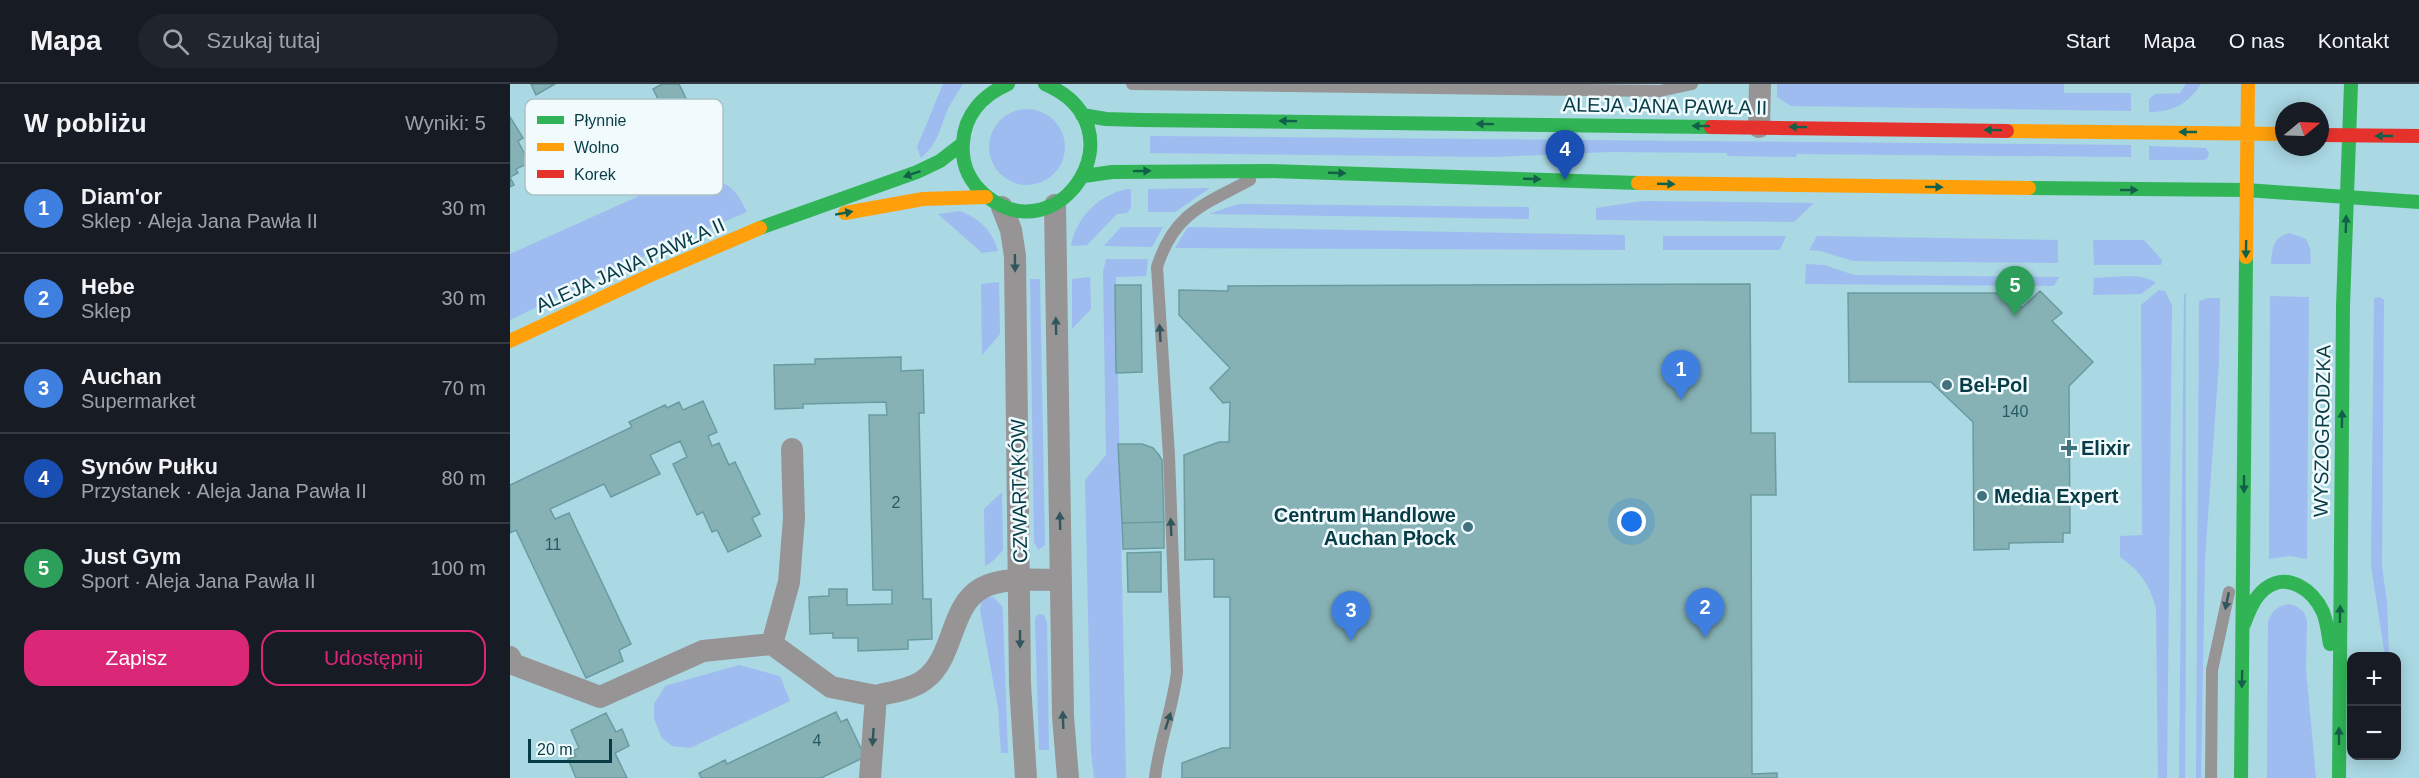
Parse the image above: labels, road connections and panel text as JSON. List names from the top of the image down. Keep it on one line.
{"streets":{"street":["ALEJA JANA PAWŁA II","WYSZOGRODZKA","CZWARTAKÓW"]},"crossings":[["ALEJA JANA PAWŁA II","CZWARTAKÓW"]],"places":{"other":["Bel-Pol","Media Expert","Centrum Handlowe Auchan Płock"],"health":["Elixir"]},"house_numbers":["140","2","11","4"],"legend":["Płynnie","Wolno","Korek"],"scale_bar":"20 m","north":"right","page":{"header":"Mapa","search":"Szukaj tutaj","nav":["Start","Mapa","O nas","Kontakt"],"heading":["W pobliżu","Wyniki: 5"],"pins":["4","5","1","2","3"],"list":[{"mark":"1","name":"Diam'or","note":"Sklep · Aleja Jana Pawła II","value":"30 m"},{"mark":"2","name":"Hebe","note":"Sklep","value":"30 m"},{"mark":"3","name":"Auchan","note":"Supermarket","value":"70 m"},{"mark":"4","name":"Synów Pułku","note":"Przystanek · Aleja Jana Pawła II","value":"80 m"},{"mark":"5","name":"Just Gym","note":"Sport · Aleja Jana Pawła II","value":"100 m"}],"buttons":["Zapisz","Udostępnij"],"map_buttons":["+","−"],"scale":"20 m"}}
